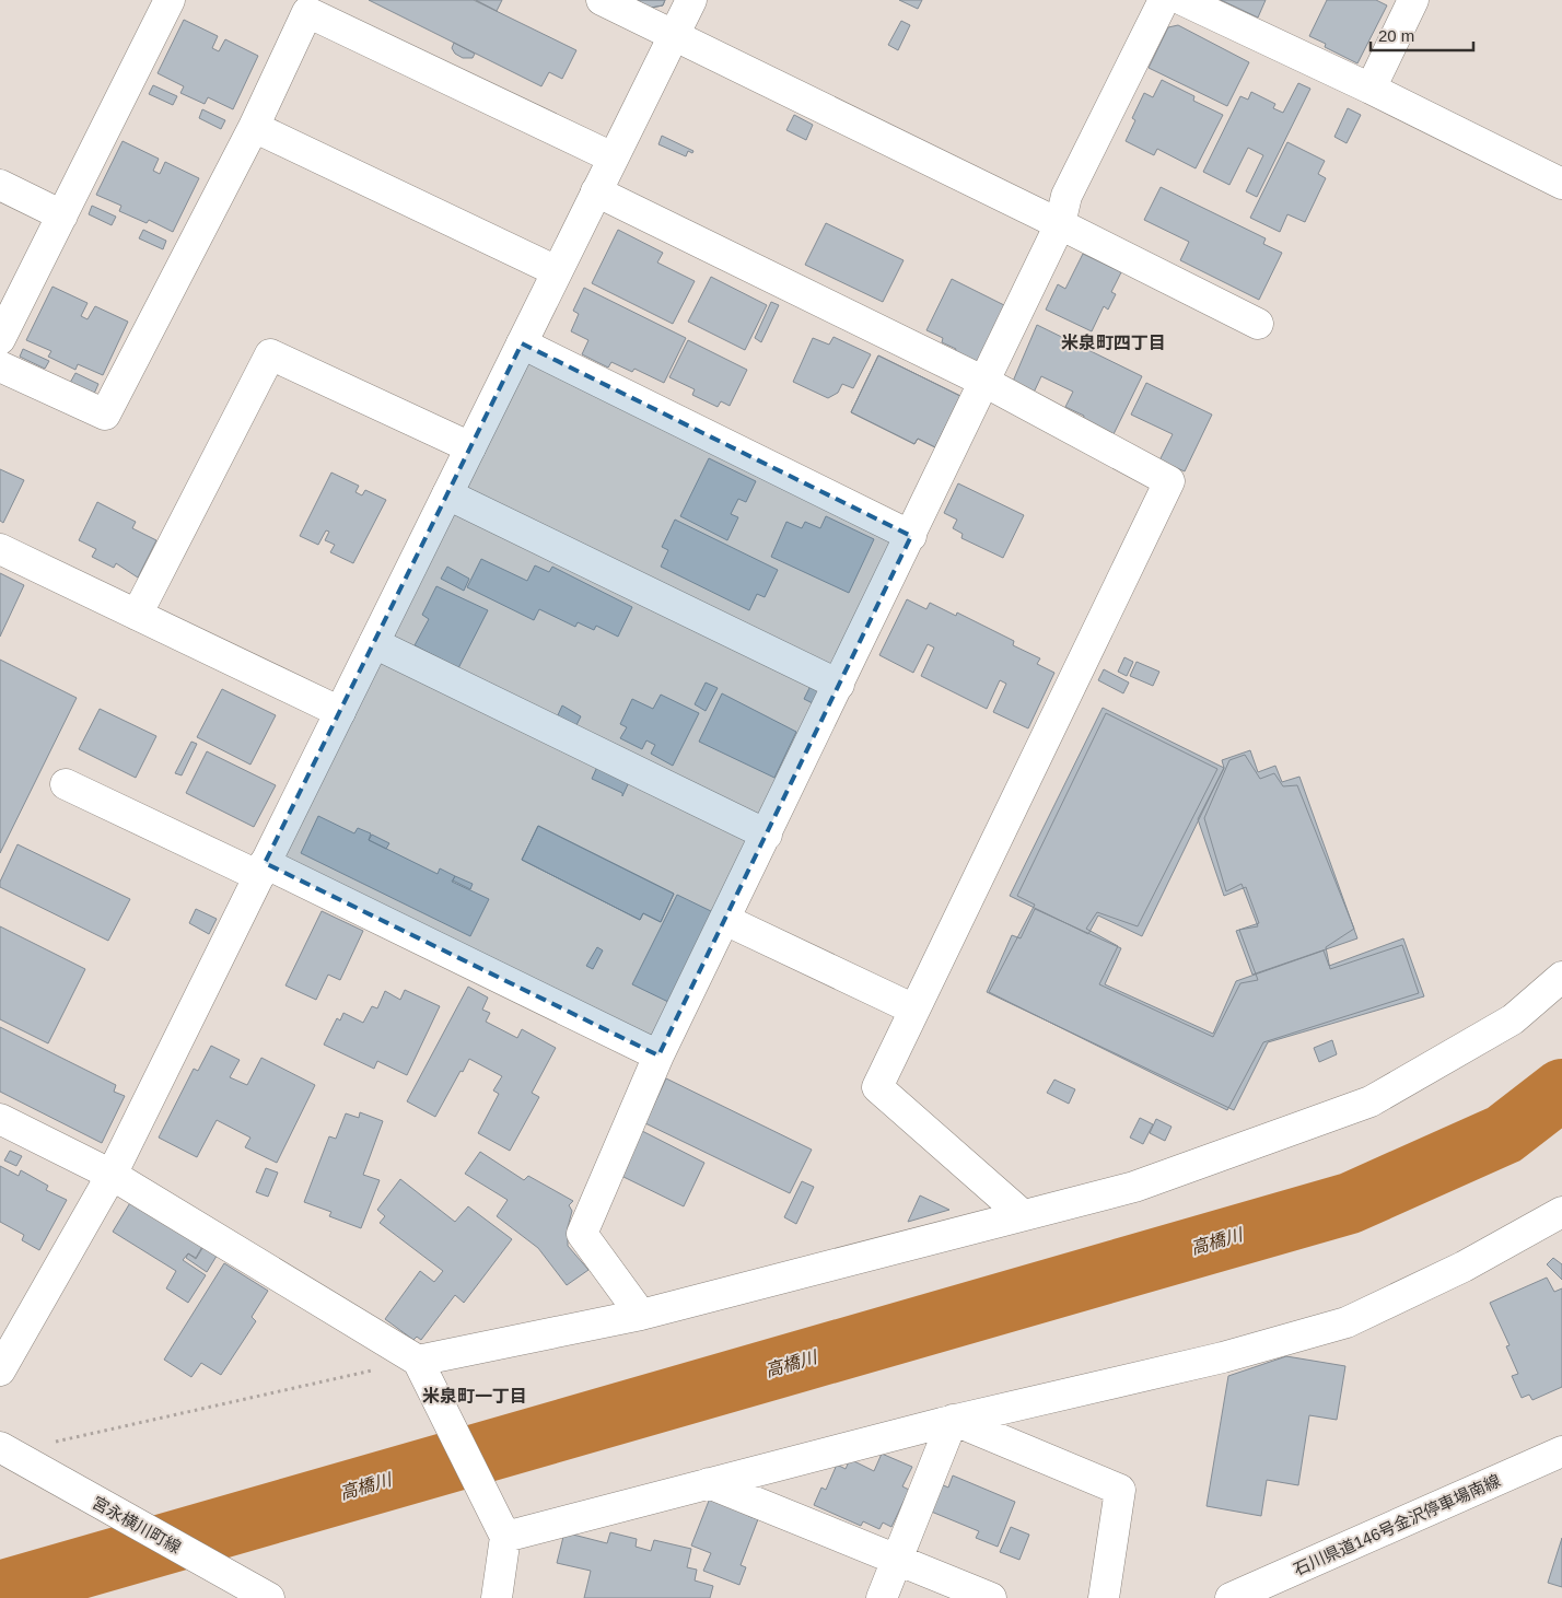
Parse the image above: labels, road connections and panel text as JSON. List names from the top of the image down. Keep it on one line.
{"streets":{"street":["宮永横川町線","石川県道146号金沢停車場南線"]},"districts":["米泉町四丁目","米泉町一丁目"],"water":["高橋川"],"scale_bar":"20 m"}
